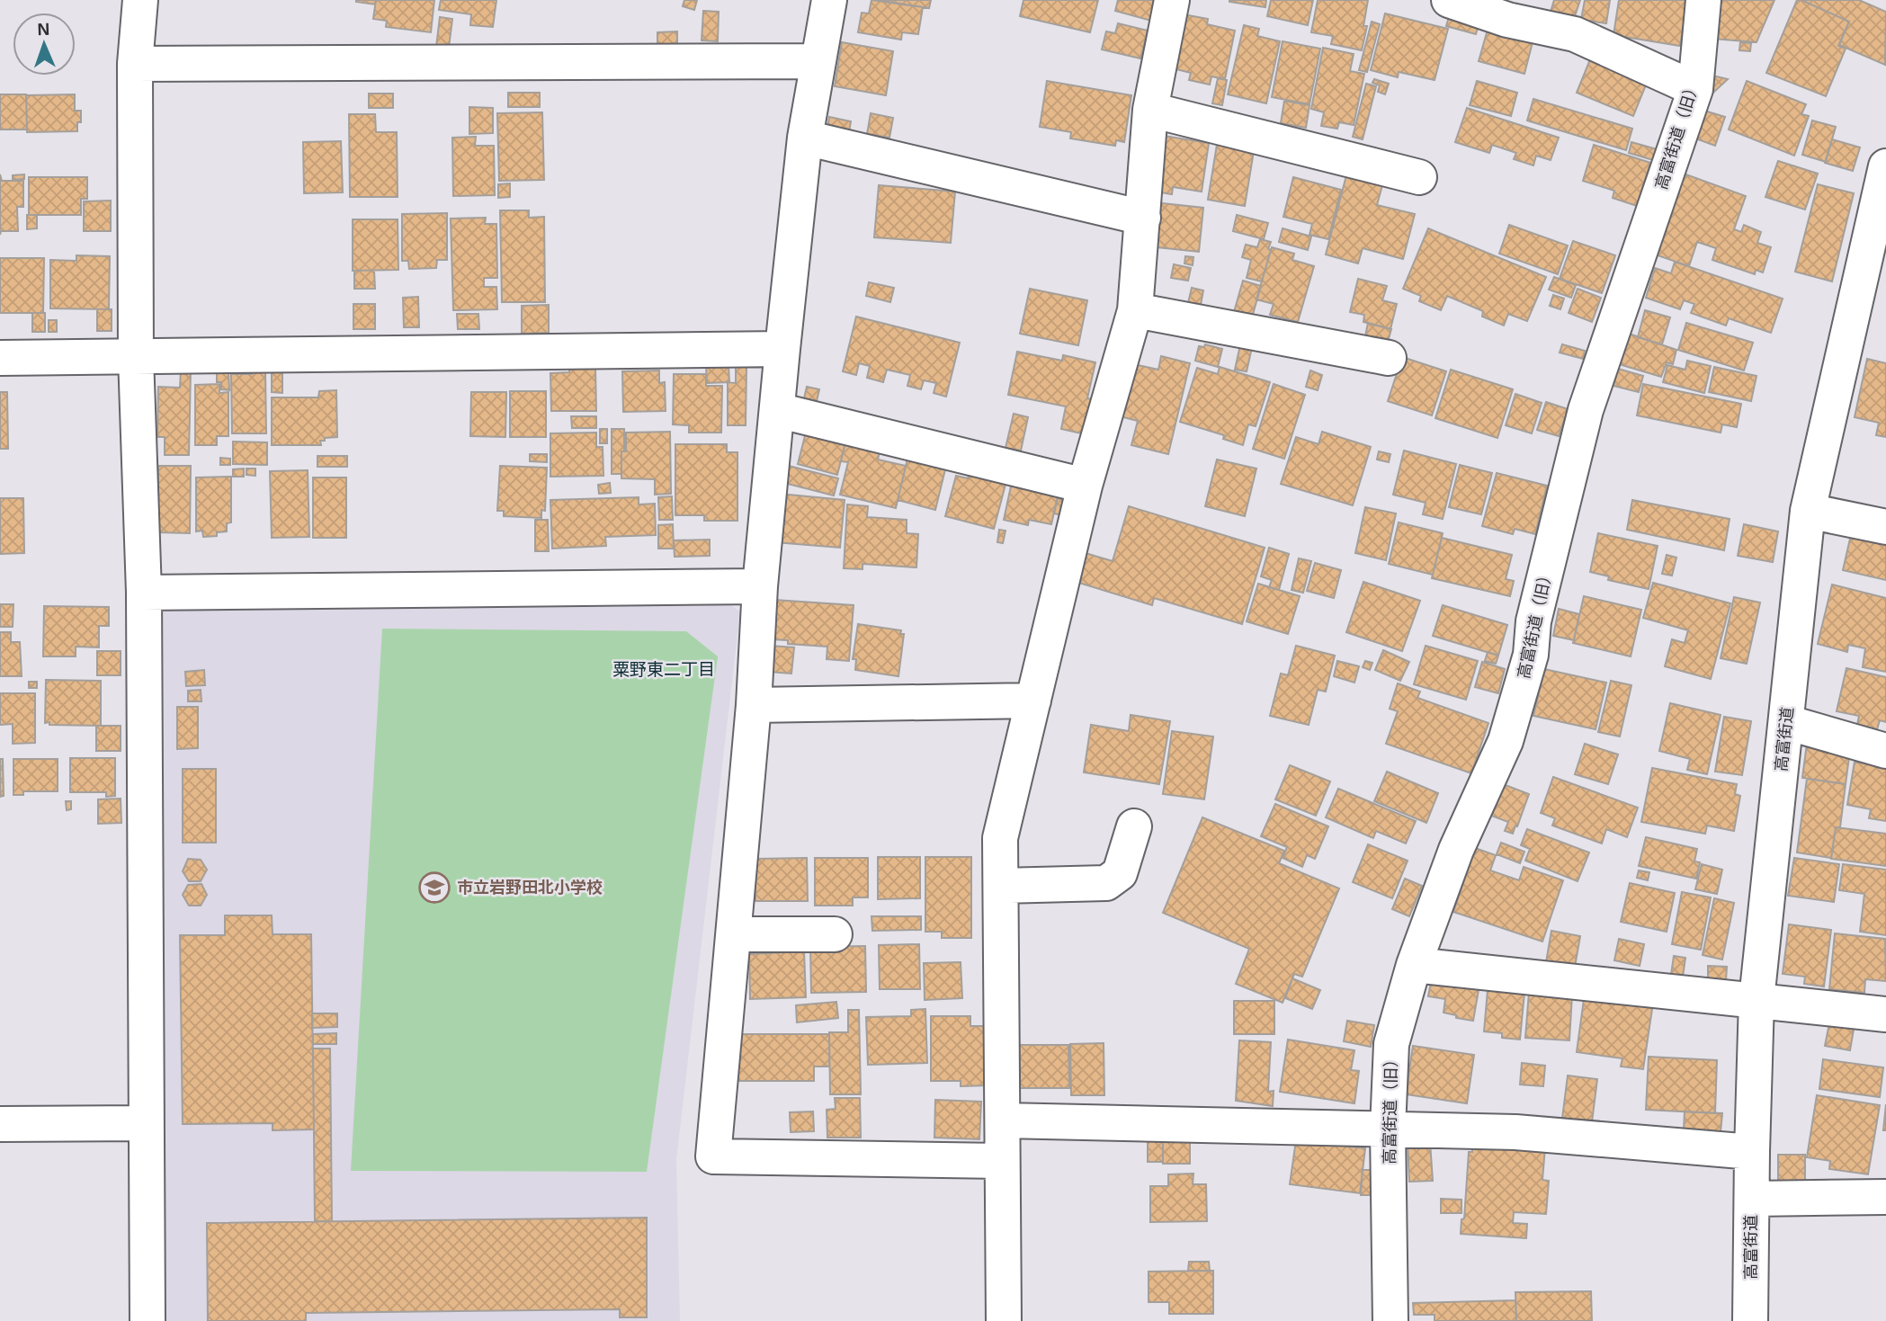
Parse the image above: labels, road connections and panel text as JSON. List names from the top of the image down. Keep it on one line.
{"streets":{"street":["高富街道（旧）","高富街道"]},"districts":["粟野東二丁目"],"places":{"school or university":["市立岩野田北小学校"]},"north":"top"}
